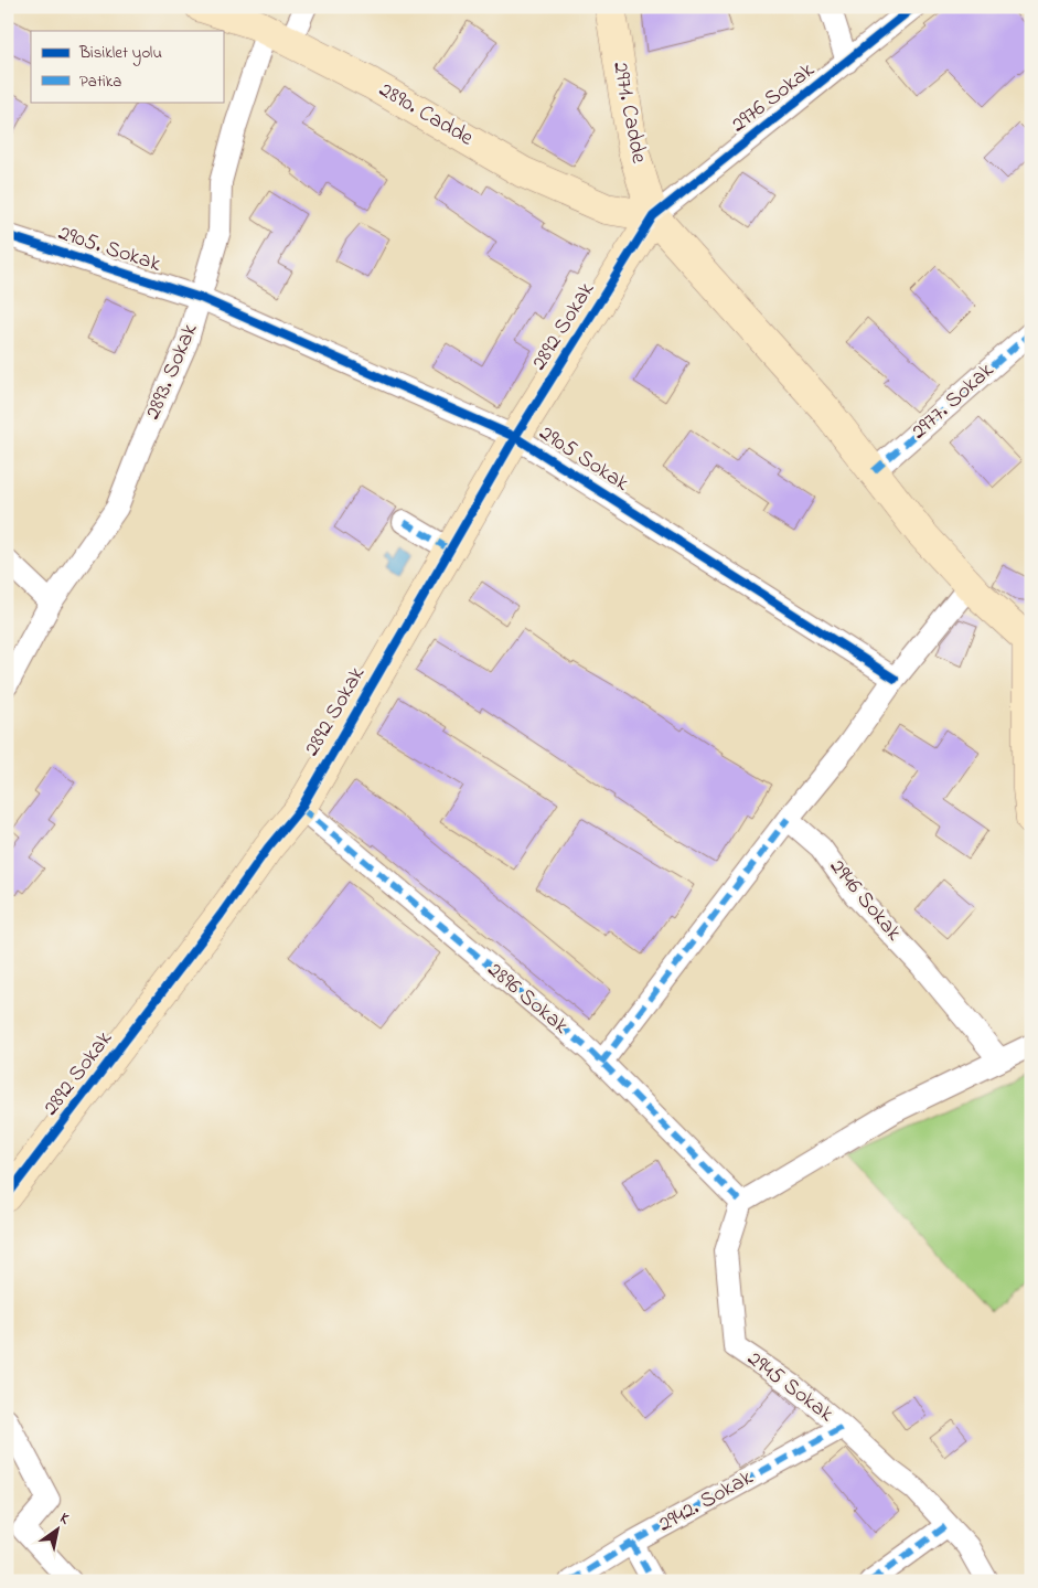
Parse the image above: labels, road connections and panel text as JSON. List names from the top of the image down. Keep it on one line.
{"streets":{"street":["2976 Sokak","2971. Cadde","2890. Cadde","2905. Sokak","2892 Sokak","2893. Sokak","2977. Sokak","2905 Sokak","2946 Sokak","2896 Sokak","2945 Sokak","2942. Sokak"]},"crossings":[["2976 Sokak","2971. Cadde"],["2976 Sokak","2890. Cadde"],["2976 Sokak","2892 Sokak"],["2971. Cadde","2890. Cadde"],["2971. Cadde","2892 Sokak"],["2890. Cadde","2892 Sokak"],["2890. Cadde","2893. Sokak"],["2905. Sokak","2893. Sokak"],["2905. Sokak","2905 Sokak"],["2892 Sokak","2905 Sokak"],["2892 Sokak","2896 Sokak"],["2893. Sokak","2905 Sokak"],["2896 Sokak","2945 Sokak"],["2945 Sokak","2942. Sokak"]],"legend":["Bisiklet yolu","Patika"],"north":"top right"}
